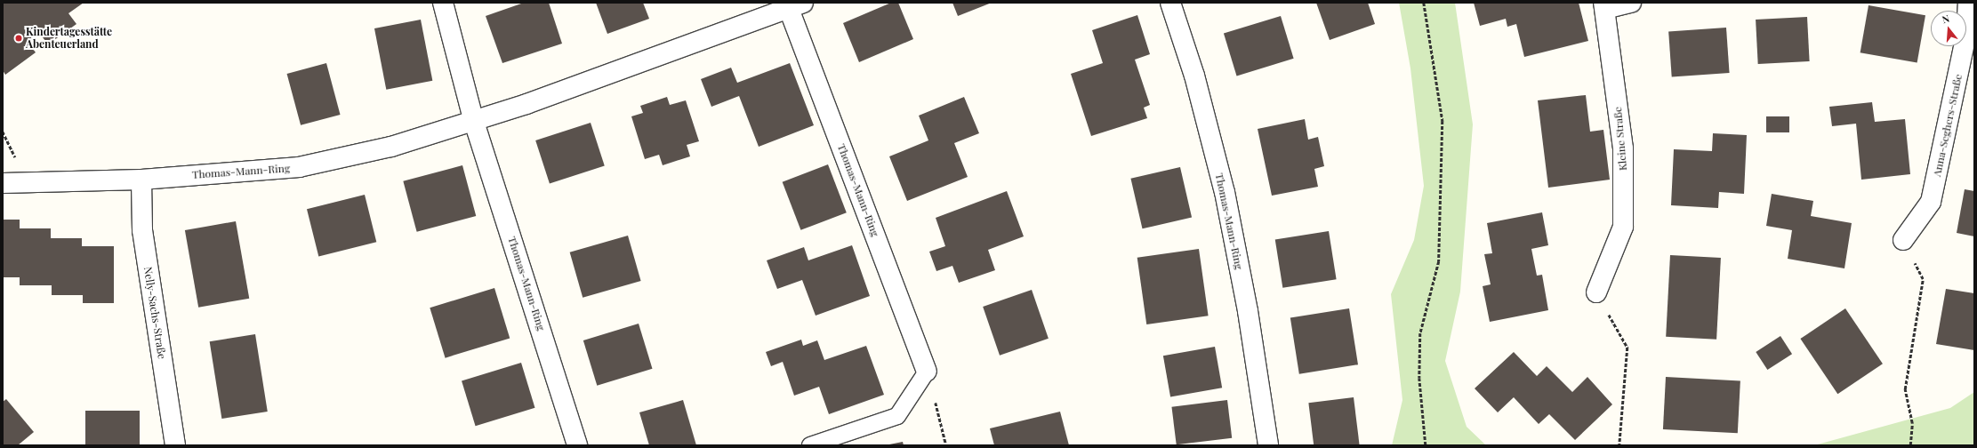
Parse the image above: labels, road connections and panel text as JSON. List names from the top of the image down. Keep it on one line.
{"streets":{"street":["Anna-Seghers-Straße","Kleine Straße","Thomas-Mann-Ring","Nelly-Sachs-Straße"]},"crossings":[["Thomas-Mann-Ring","Nelly-Sachs-Straße"]],"places":["Kindertagesstätte Abenteuerland"],"north":"top"}
